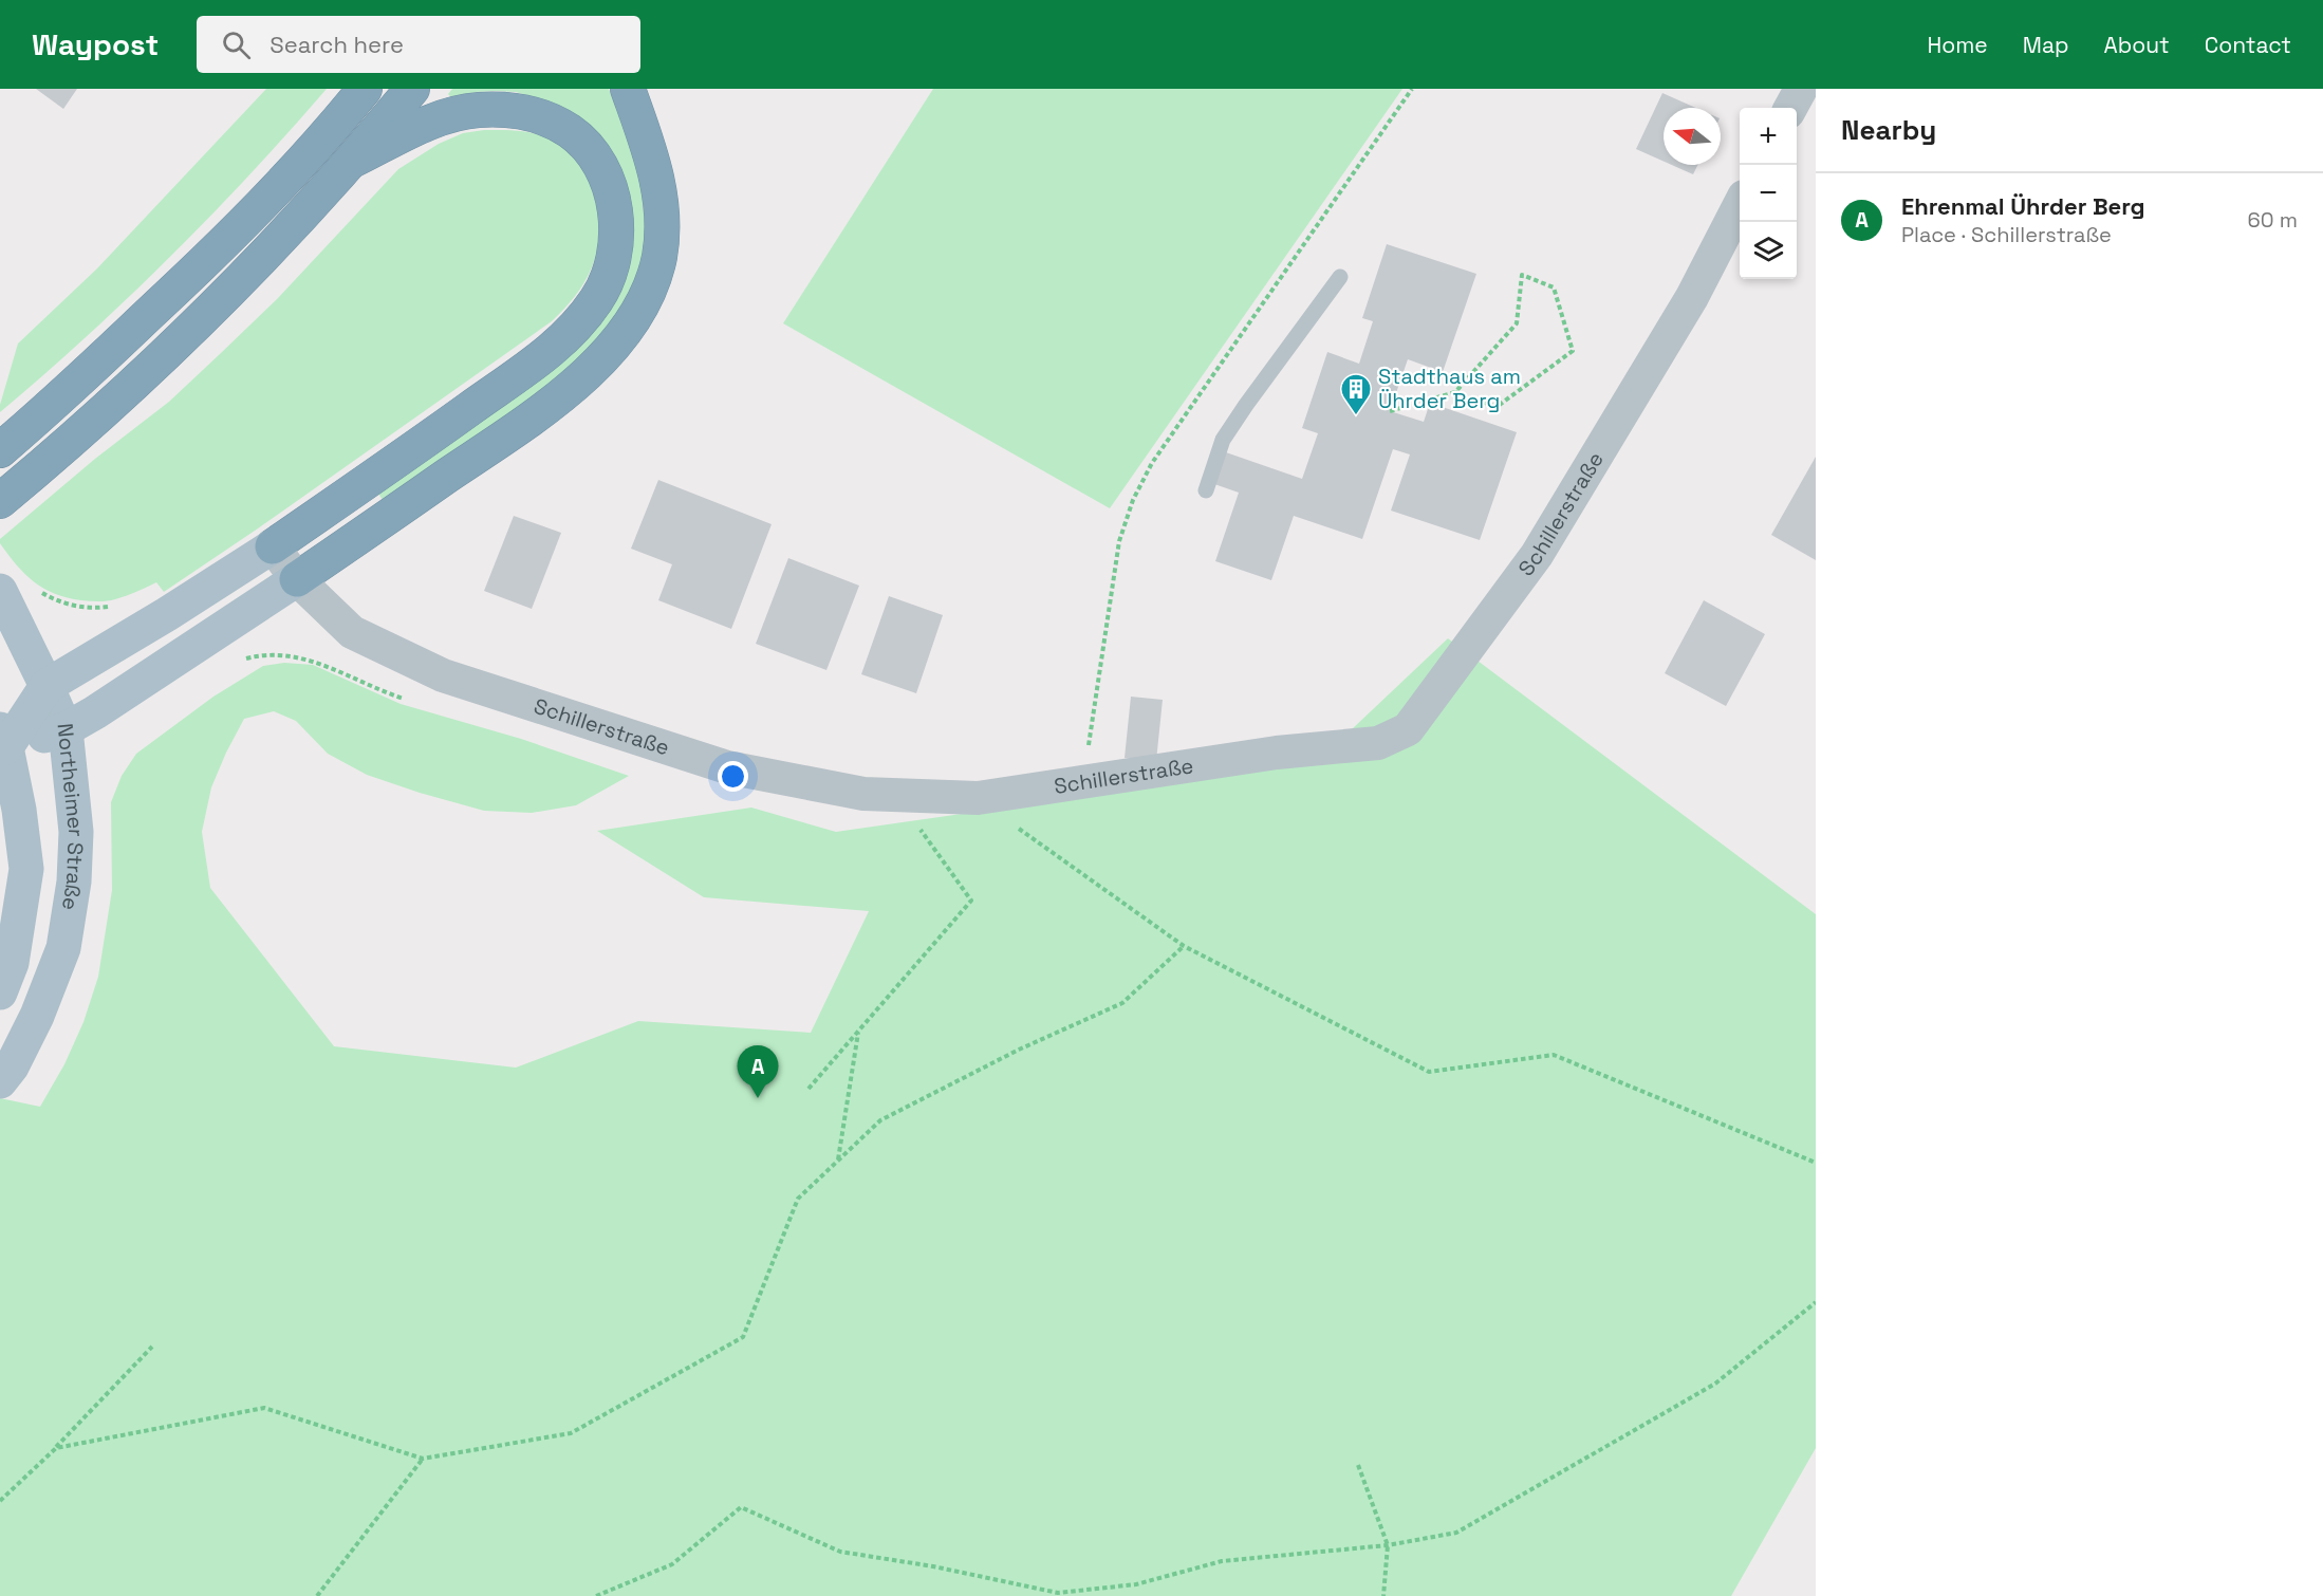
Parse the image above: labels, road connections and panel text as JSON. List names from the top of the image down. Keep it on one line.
{"streets":{"main road":["Northeimer Straße"],"street":["Schillerstraße"]},"places":{"building":["Stadthaus am Ührder Berg"]},"north":"left","page":{"header":"Waypost","search":"Search here","nav":["Home","Map","About","Contact"],"heading":"Nearby","map_buttons":["+","−"],"list":[{"mark":"A","name":"Ehrenmal Ührder Berg","note":"Place · Schillerstraße","value":"60 m"}],"pins":"A"}}
